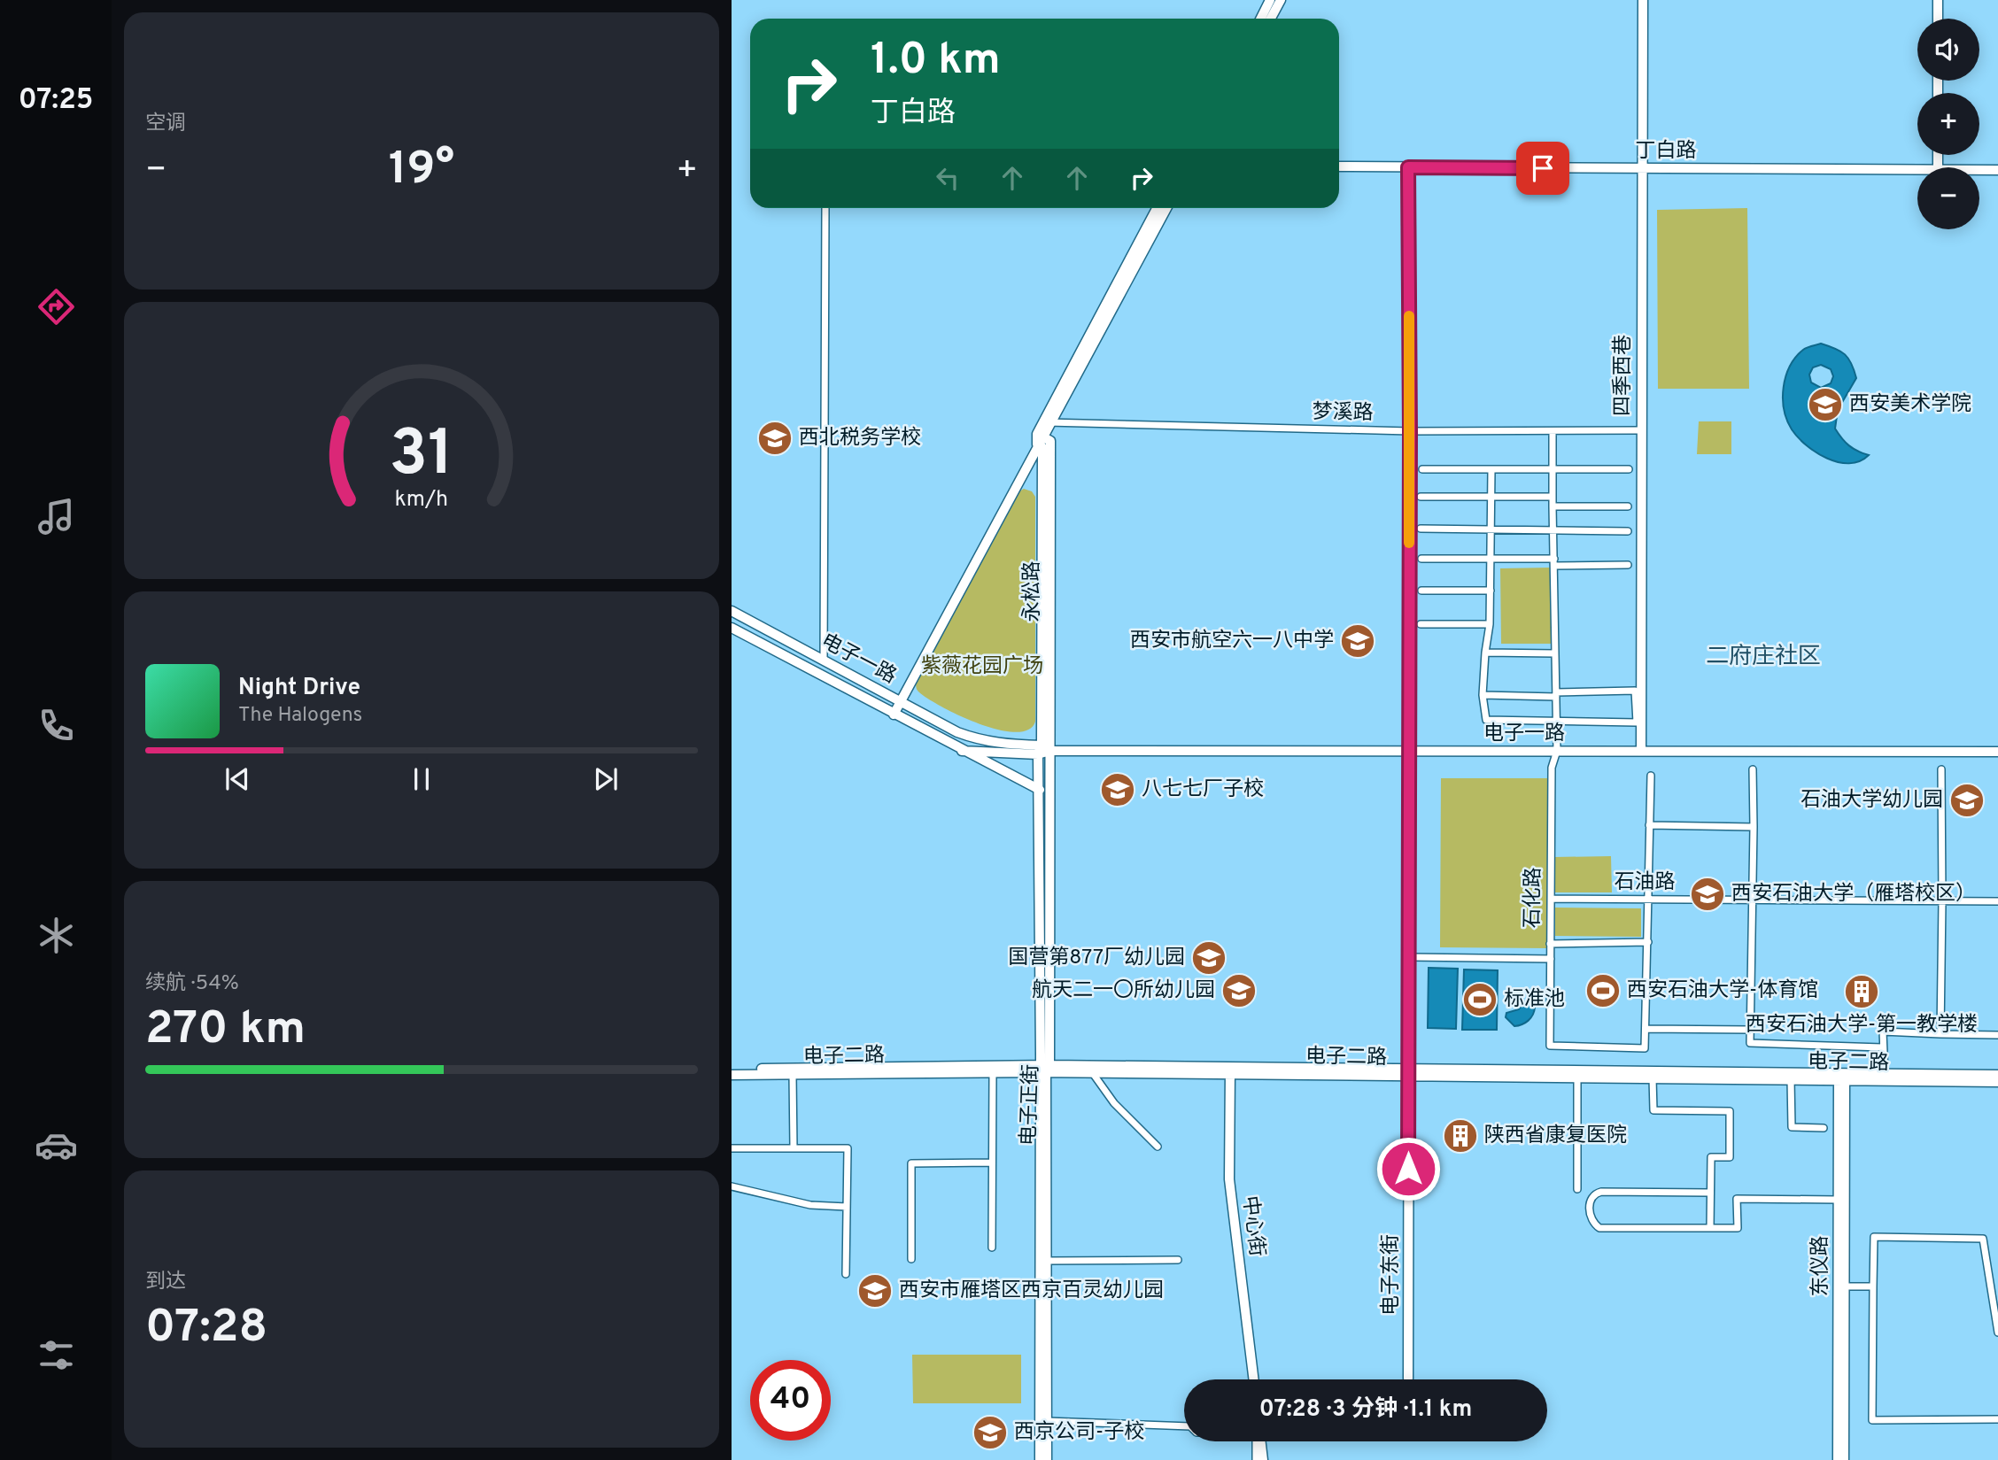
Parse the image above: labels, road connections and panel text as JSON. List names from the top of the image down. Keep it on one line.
{"streets":{"main road":["丁白路","四季西巷","永松路","电子一路","电子二路","电子正街","中心街","东仪路","电子东街"],"street":["梦溪路","石油路","石化路"]},"crossings":[["丁白路","四季西巷"],["丁白路","电子东街"],["四季西巷","梦溪路"],["四季西巷","电子一路"],["梦溪路","石化路"],["梦溪路","电子东街"],["永松路","电子一路"],["永松路","电子正街"],["电子一路","石化路"],["电子一路","电子正街"],["电子一路","电子东街"],["石油路","石化路"],["电子二路","电子正街"],["电子二路","中心街"],["电子二路","东仪路"],["电子二路","电子东街"]],"districts":["二府庄社区"],"parks":["紫薇花园广场"],"places":{"school or university":["西安美术学院","西北税务学校","西安市航空六一八中学","八七七厂子校","石油大学幼儿园","西安石油大学（雁塔校区）","国营第877厂幼儿园","航天二一〇所幼儿园","西安市雁塔区西京百灵幼儿园","西京公司-子校"],"sports":["西安石油大学-体育馆","标准池"],"building":["西安石油大学-第一教学楼","陕西省康复医院"]},"page":{"tabs":"07:25","tile":["空调",["续航 · 54%","270 km"],["到达","07:28"]],"map_buttons":["+","−"],"turn":["1.0 km","丁白路"],"heat":["−","19°","+"],"song":["Night Drive","The Halogens"],"limit":"40","trip":"07:28 · 3 分钟 · 1.1 km","gauge":["31","km/h"]}}
